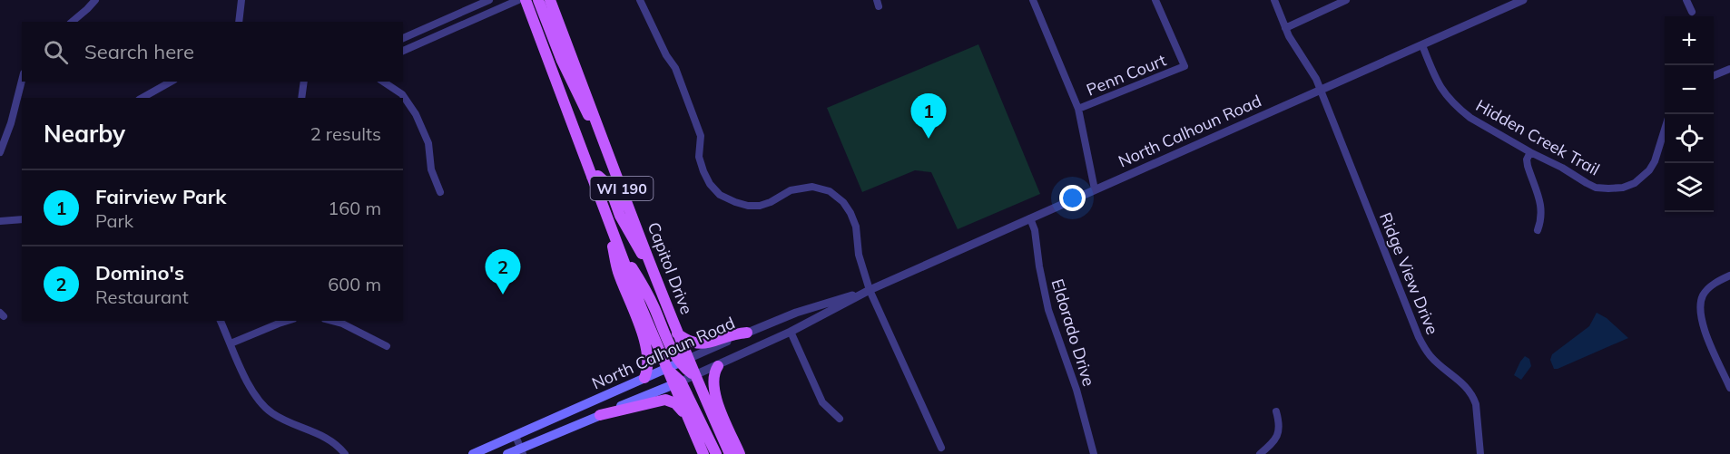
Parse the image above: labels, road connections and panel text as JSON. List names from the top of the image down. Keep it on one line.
{"streets":{"main road":["North Calhoun Road","WI 190","Capitol Drive"],"street":["Penn Court","Hidden Creek Trail","Ridge View Drive","Eldorado Drive"]},"crossings":[["North Calhoun Road","Hidden Creek Trail"],["North Calhoun Road","WI 190"],["North Calhoun Road","Capitol Drive"],["North Calhoun Road","Ridge View Drive"],["North Calhoun Road","Eldorado Drive"]],"page":{"map_buttons":["+","−"],"search":"Search here","pins":["1","2"],"heading":["Nearby","2 results"],"list":[{"mark":"1","name":"Fairview Park","note":"Park","value":"160 m"},{"mark":"2","name":"Domino's","note":"Restaurant","value":"600 m"}]}}
